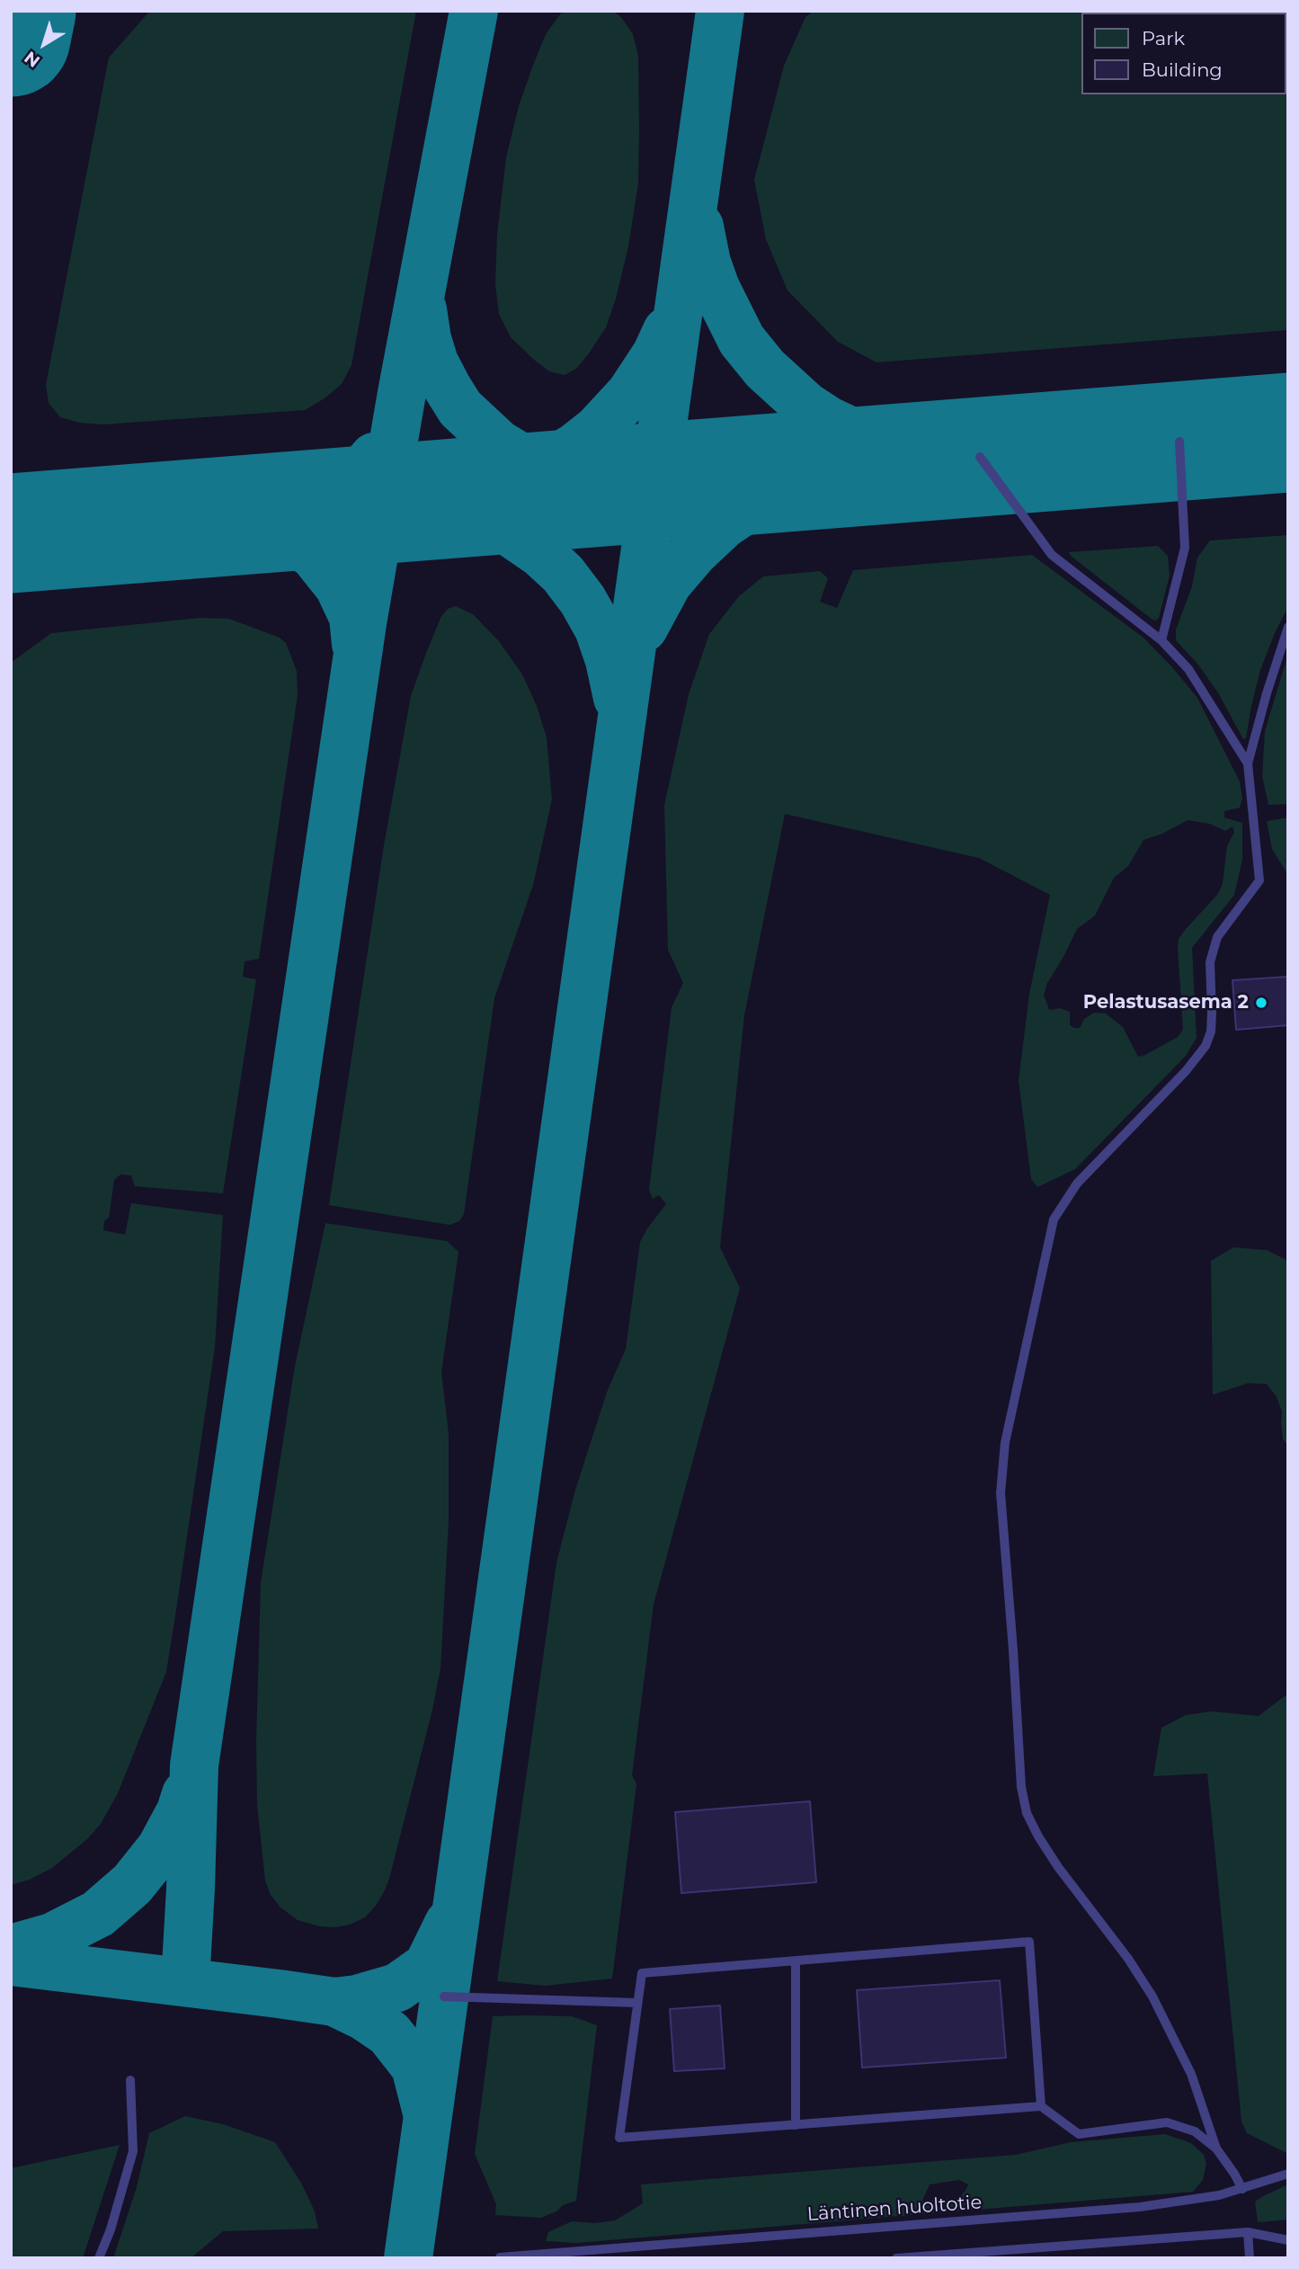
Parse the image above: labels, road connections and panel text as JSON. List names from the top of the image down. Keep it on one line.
{"streets":{"lane":["Läntinen huoltotie"]},"places":["Pelastusasema 2"],"legend":["Park","Building"],"north":"bottom left"}
